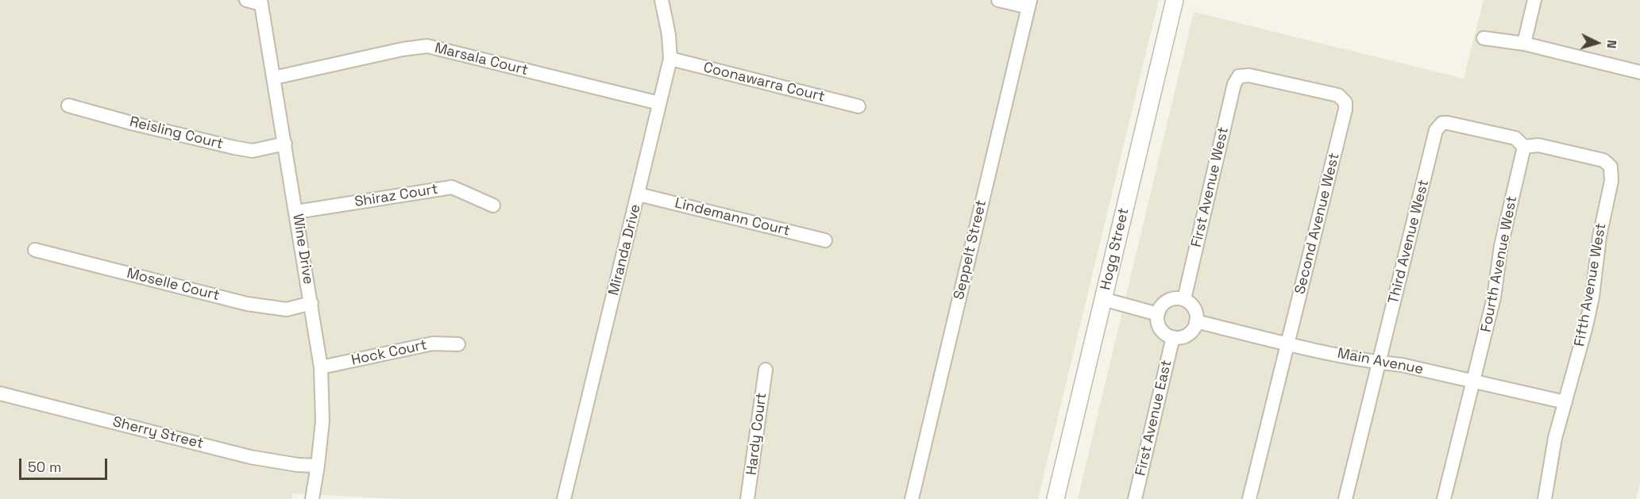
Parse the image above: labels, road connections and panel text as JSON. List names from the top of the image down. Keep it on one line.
{"streets":{"street":["Marsala Court","Coonawarra Court","Reisling Court","First Avenue West","Shiraz Court","Lindemann Court","Second Avenue West","Third Avenue West","Wine Drive","Hogg Street","Miranda Drive","Seppelt Street","Fourth Avenue West","Moselle Court","Fifth Avenue West","Hock Court","Main Avenue","First Avenue East","Sherry Street","Hardy Court"]},"crossings":[["Marsala Court","Wine Drive"],["Marsala Court","Miranda Drive"],["Coonawarra Court","Miranda Drive"],["Reisling Court","Wine Drive"],["First Avenue West","Second Avenue West"],["First Avenue West","Main Avenue"],["First Avenue West","First Avenue East"],["Shiraz Court","Wine Drive"],["Lindemann Court","Miranda Drive"],["Second Avenue West","Main Avenue"],["Third Avenue West","Fourth Avenue West"],["Third Avenue West","Fifth Avenue West"],["Third Avenue West","Main Avenue"],["Wine Drive","Moselle Court"],["Wine Drive","Hock Court"],["Wine Drive","Sherry Street"],["Fourth Avenue West","Fifth Avenue West"],["Fourth Avenue West","Main Avenue"],["Fifth Avenue West","Main Avenue"],["Main Avenue","First Avenue East"]],"scale_bar":"50 m","north":"right"}
